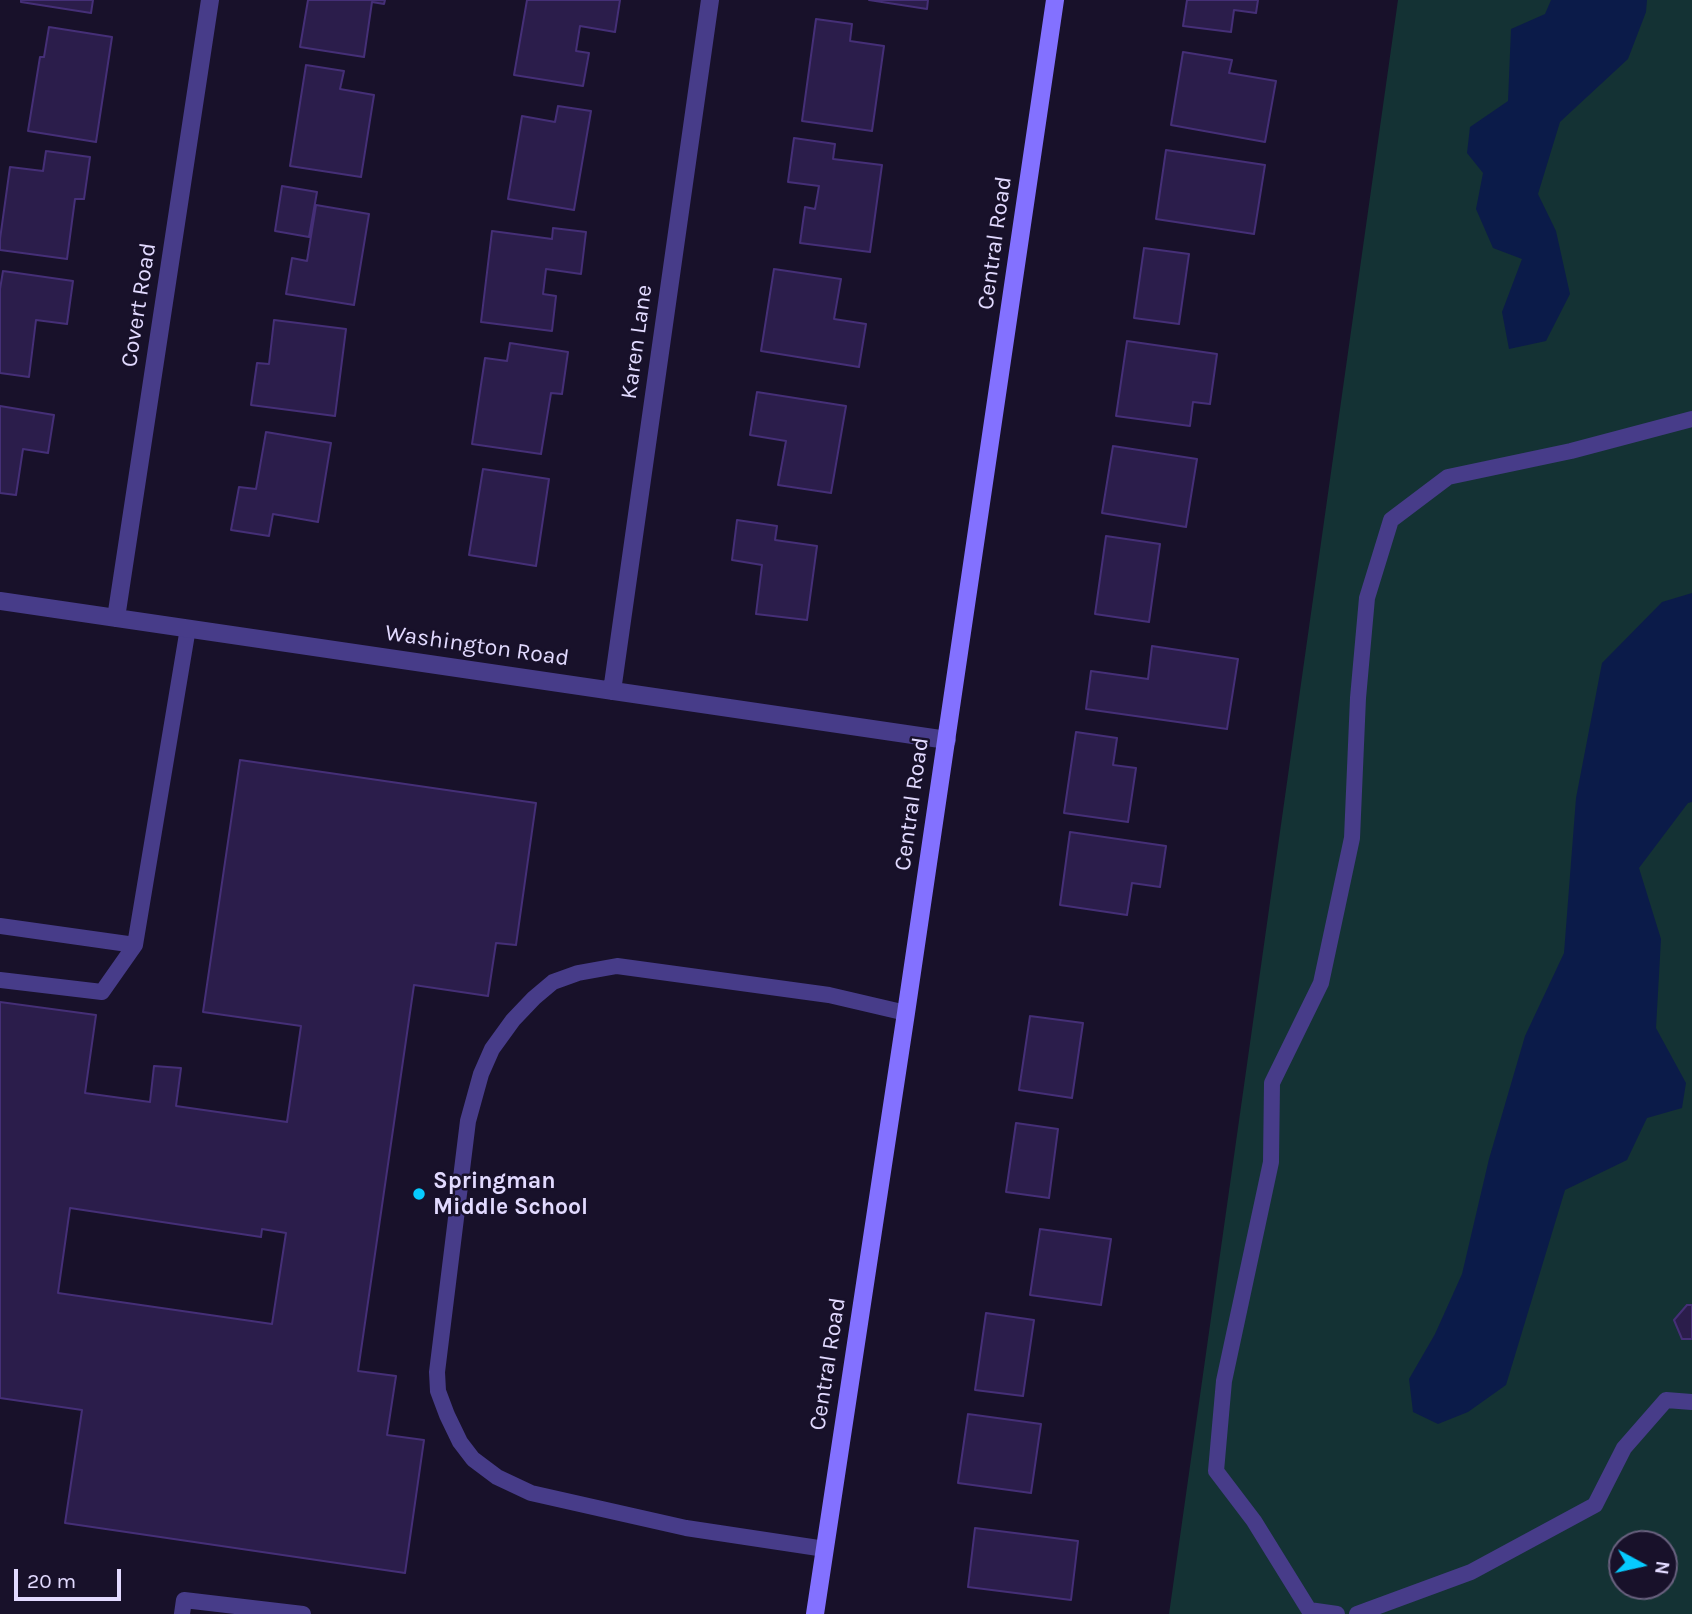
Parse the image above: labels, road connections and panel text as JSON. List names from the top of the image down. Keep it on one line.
{"streets":{"main road":["Central Road"],"street":["Covert Road","Karen Lane","Washington Road"]},"crossings":[["Central Road","Washington Road"],["Covert Road","Washington Road"],["Karen Lane","Washington Road"]],"places":["Springman Middle School"],"scale_bar":"20 m","north":"right"}
